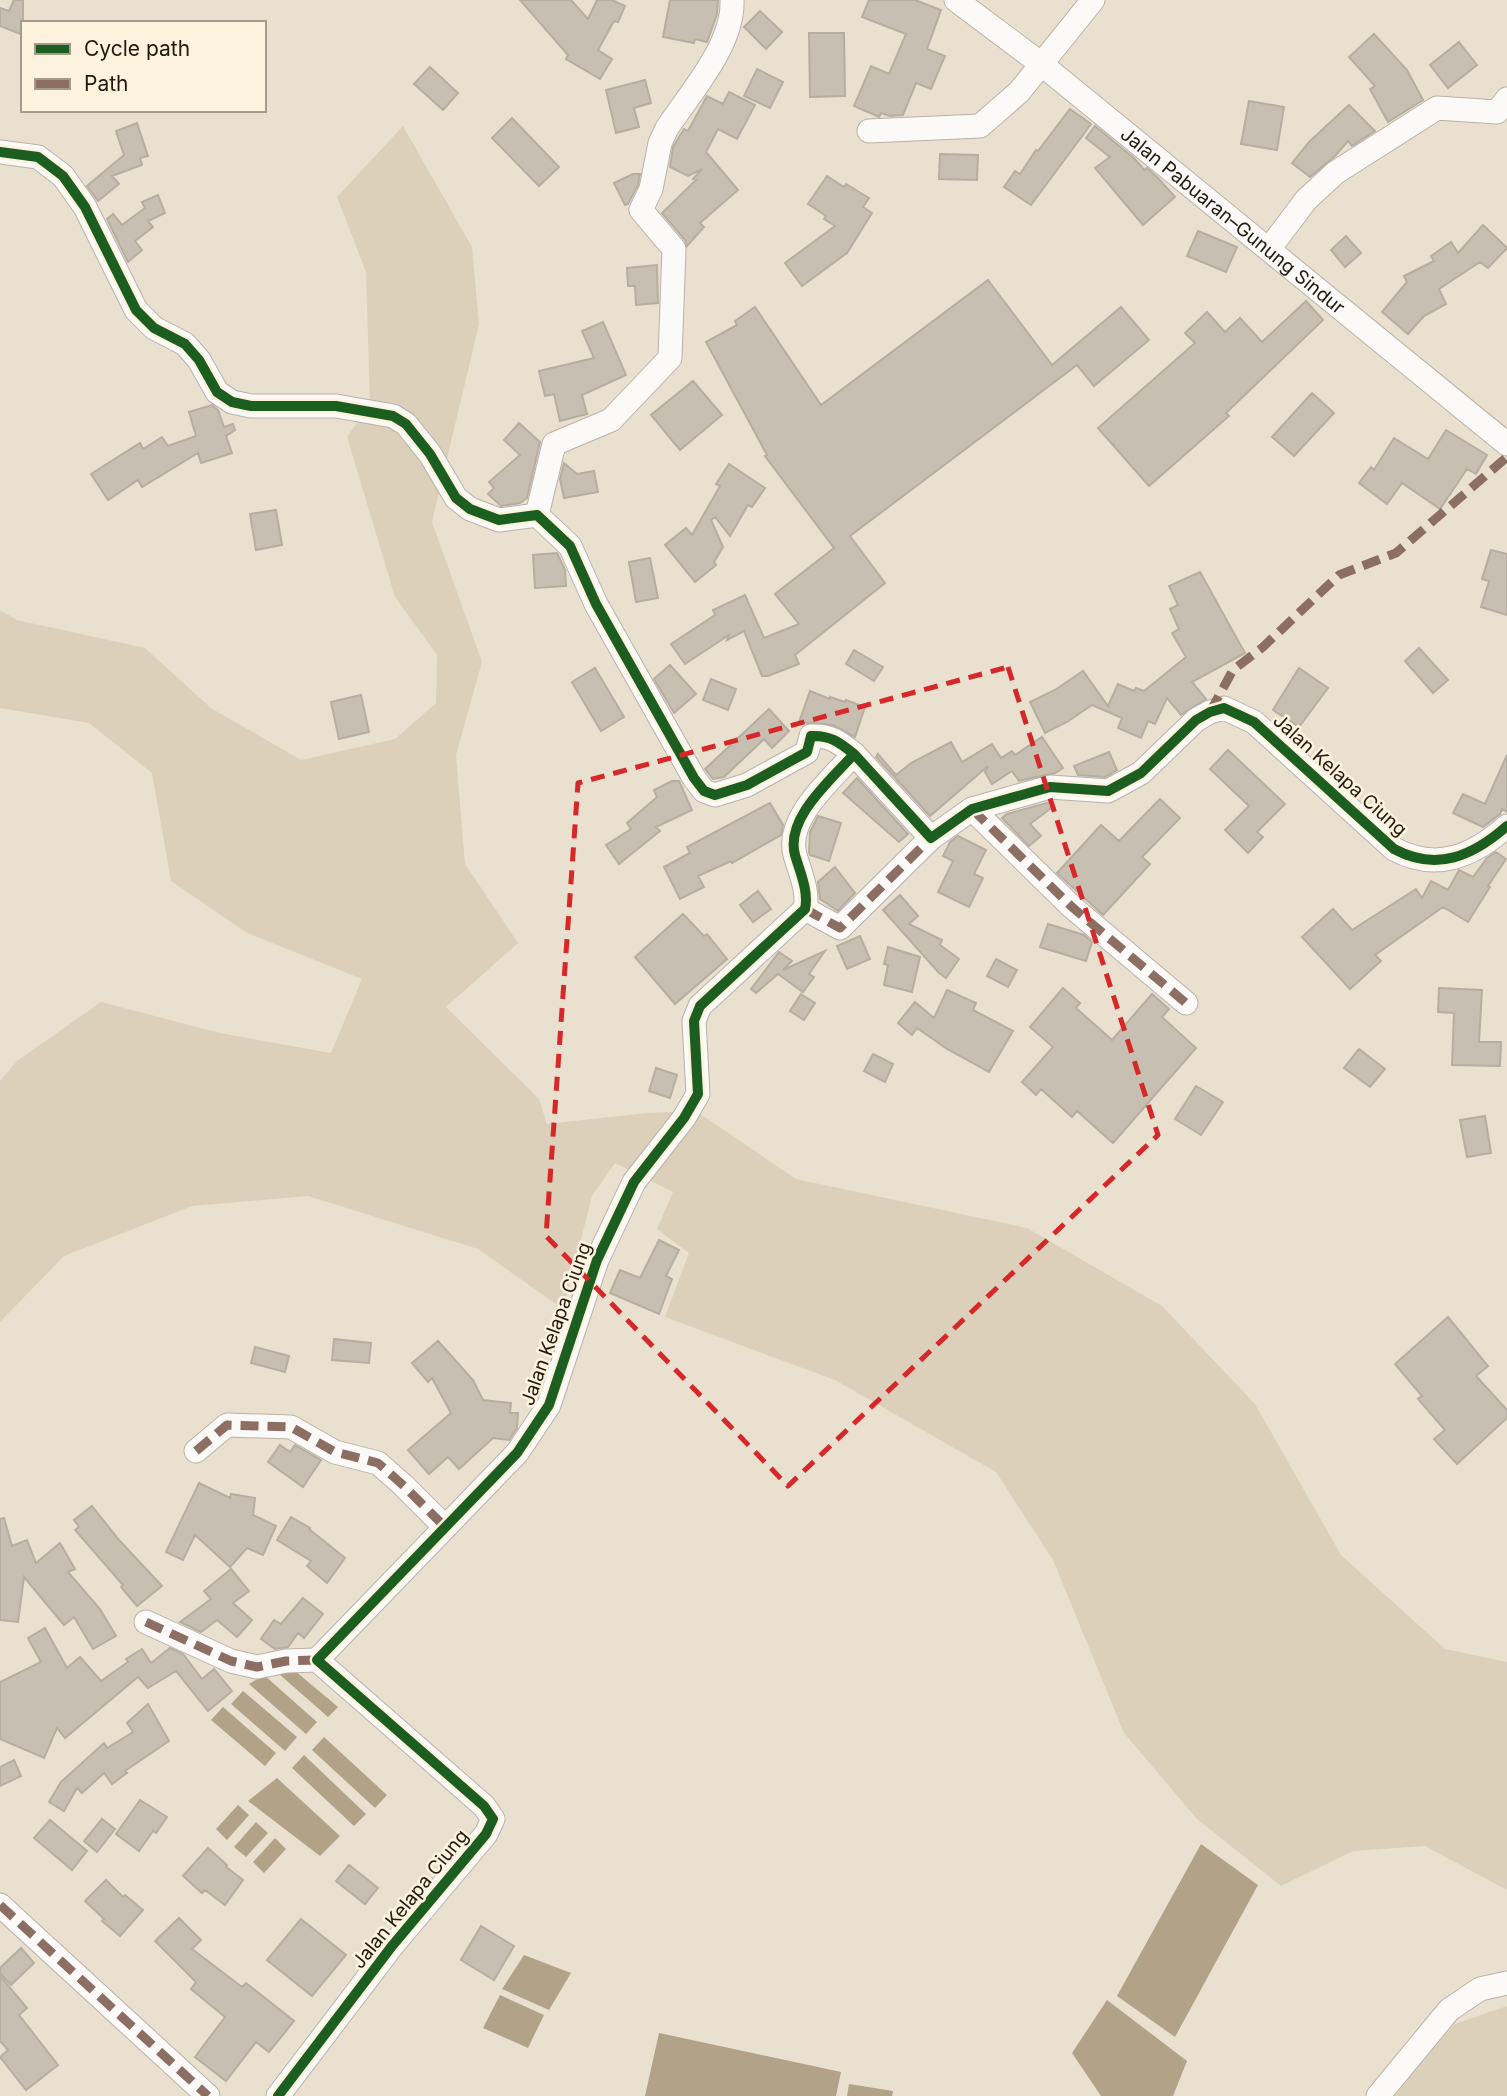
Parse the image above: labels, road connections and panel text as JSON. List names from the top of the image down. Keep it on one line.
{"streets":{"street":["Jalan Pabuaran–Gunung Sindur","Jalan Kelapa Ciung"]},"legend":["Cycle path","Path"]}
